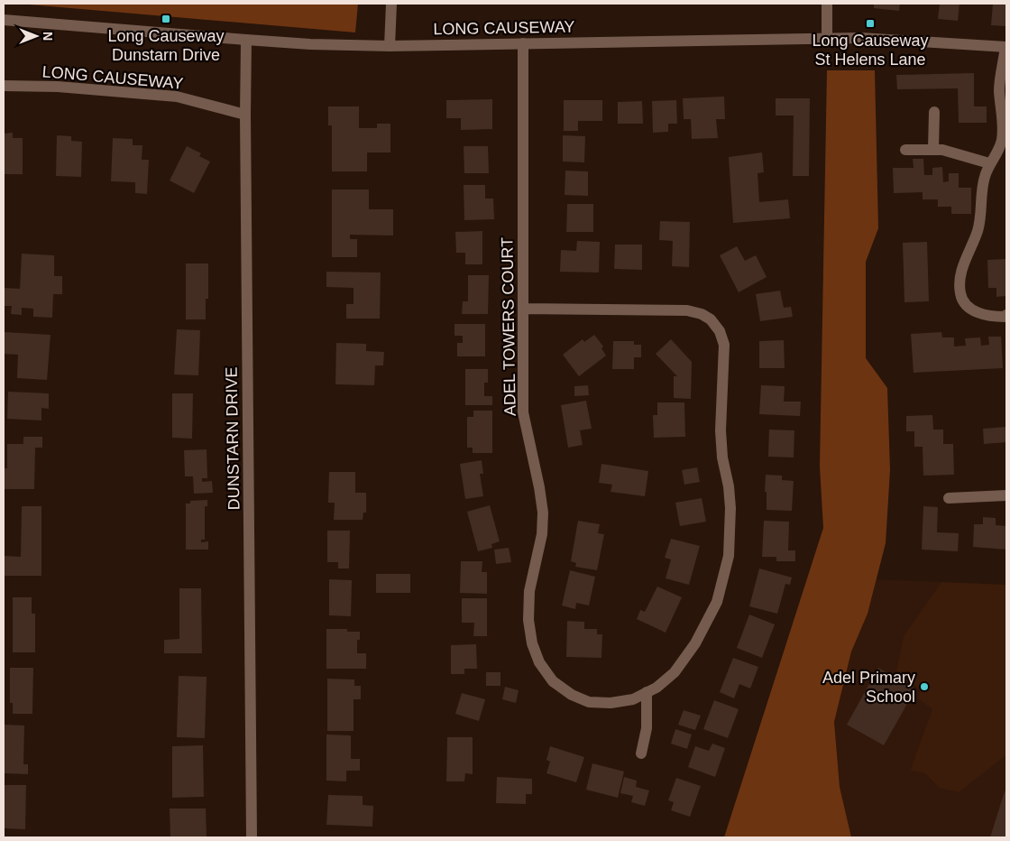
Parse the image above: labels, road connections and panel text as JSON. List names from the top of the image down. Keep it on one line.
{"streets":{"street":["LONG CAUSEWAY","ADEL TOWERS COURT","DUNSTARN DRIVE"]},"crossings":[["LONG CAUSEWAY","ADEL TOWERS COURT"],["LONG CAUSEWAY","DUNSTARN DRIVE"]],"places":{"transit":["Long Causeway Dunstarn Drive","Long Causeway St Helens Lane"],"other":["Adel Primary School"]},"north":"right"}
